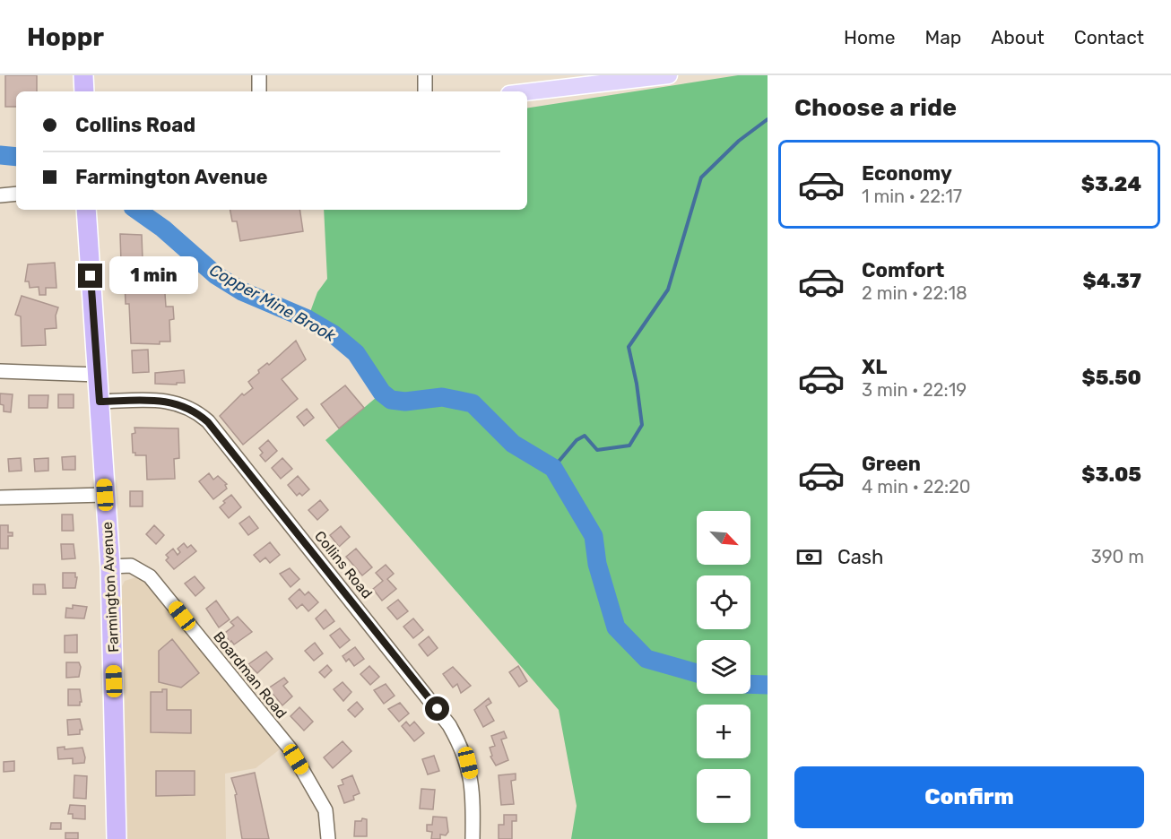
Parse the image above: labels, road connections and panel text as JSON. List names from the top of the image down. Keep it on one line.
{"streets":{"highway":["Farmington Avenue"],"street":["Collins Road","Boardman Road"]},"crossings":[["Collins Road","Farmington Avenue"],["Farmington Avenue","Boardman Road"]],"water":["Copper Mine Brook"],"north":"bottom right","page":{"header":"Hoppr","nav":["Home","Map","About","Contact"],"heading":"Choose a ride","banner":["Collins Road","Farmington Avenue"],"list":[{"name":"Economy","note":"1 min · 22:17","value":"$3.24"},{"name":"Comfort","note":"2 min · 22:18","value":"$4.37"},{"name":"XL","note":"3 min · 22:19","value":"$5.50"},{"name":"Green","note":"4 min · 22:20","value":"$3.05"}],"bubble":"1 min","map_buttons":["+","−"],"pay":["Cash","390 m"],"buttons":"Confirm"}}
